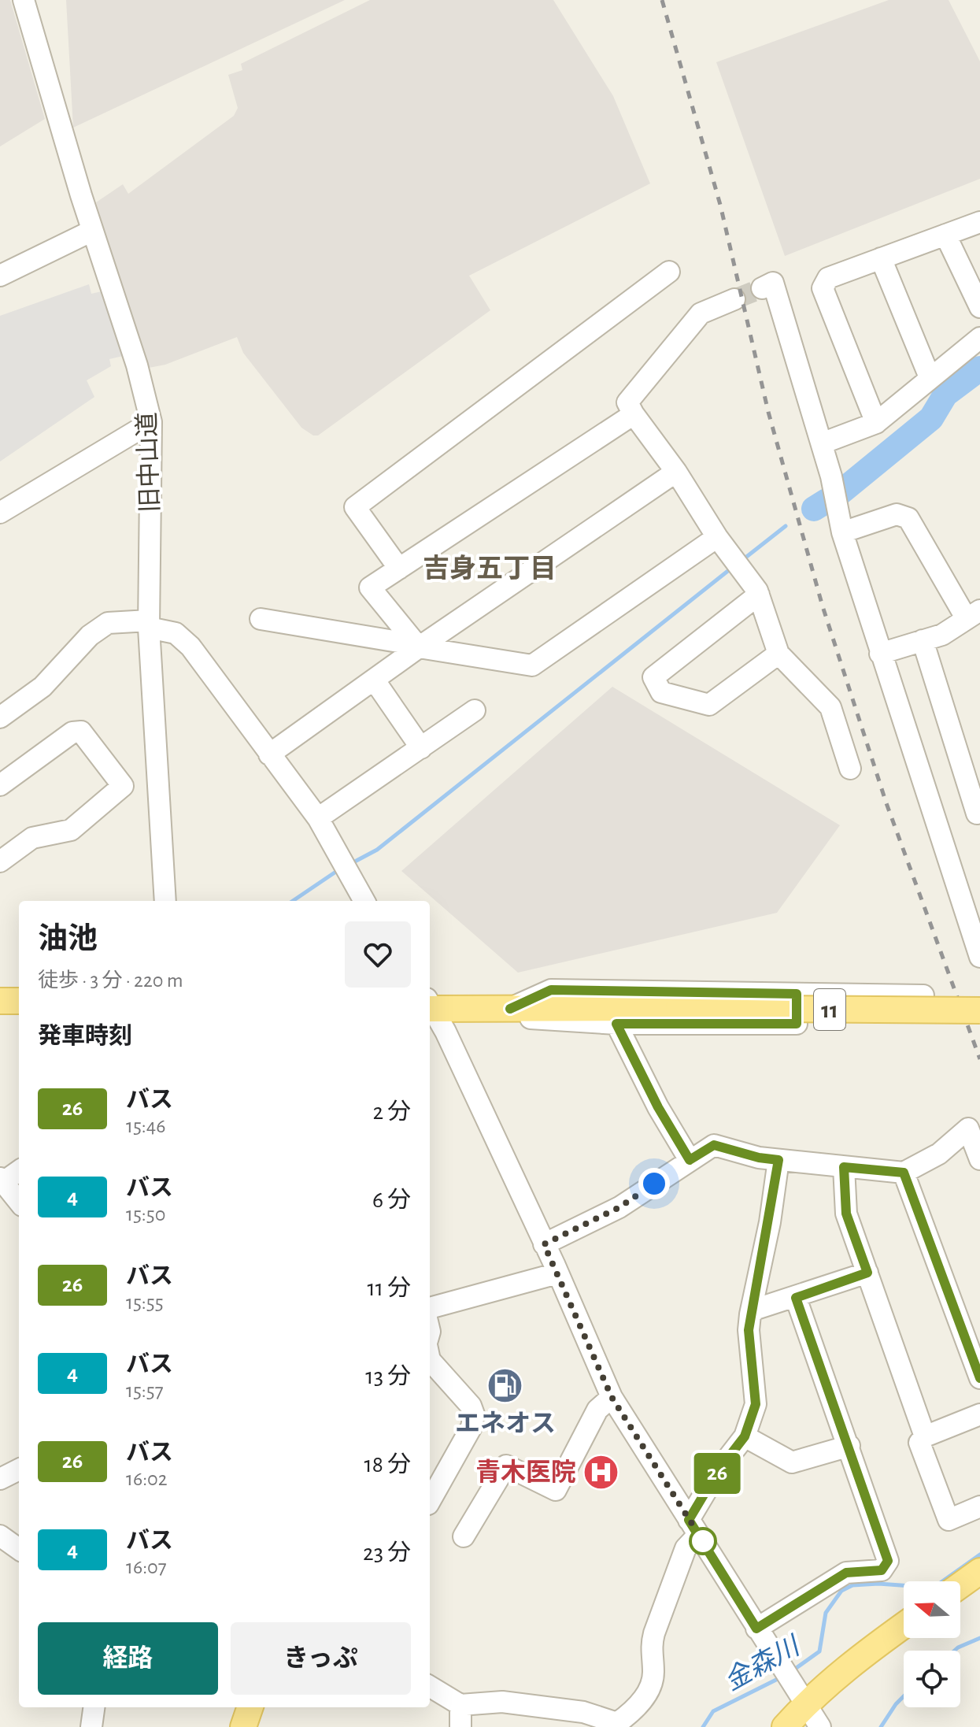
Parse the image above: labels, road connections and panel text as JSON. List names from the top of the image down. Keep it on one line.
{"streets":{"main road":["11"],"street":["旧中山道"]},"districts":["吉身五丁目"],"water":["金森川"],"places":{"fuel station":["エネオス"],"hospital":["青木医院"]},"lines":["bus line 26"],"north":"left","page":{"on_map":"26","heading":[["油池","徒歩 · 3 分 · 220 m"],"発車時刻"],"list":[{"mark":"26","name":"バス","note":"15:46","value":"2 分"},{"mark":"4","name":"バス","note":"15:50","value":"6 分"},{"mark":"26","name":"バス","note":"15:55","value":"11 分"},{"mark":"4","name":"バス","note":"15:57","value":"13 分"},{"mark":"26","name":"バス","note":"16:02","value":"18 分"},{"mark":"4","name":"バス","note":"16:07","value":"23 分"}],"buttons":["経路","きっぷ"]}}
